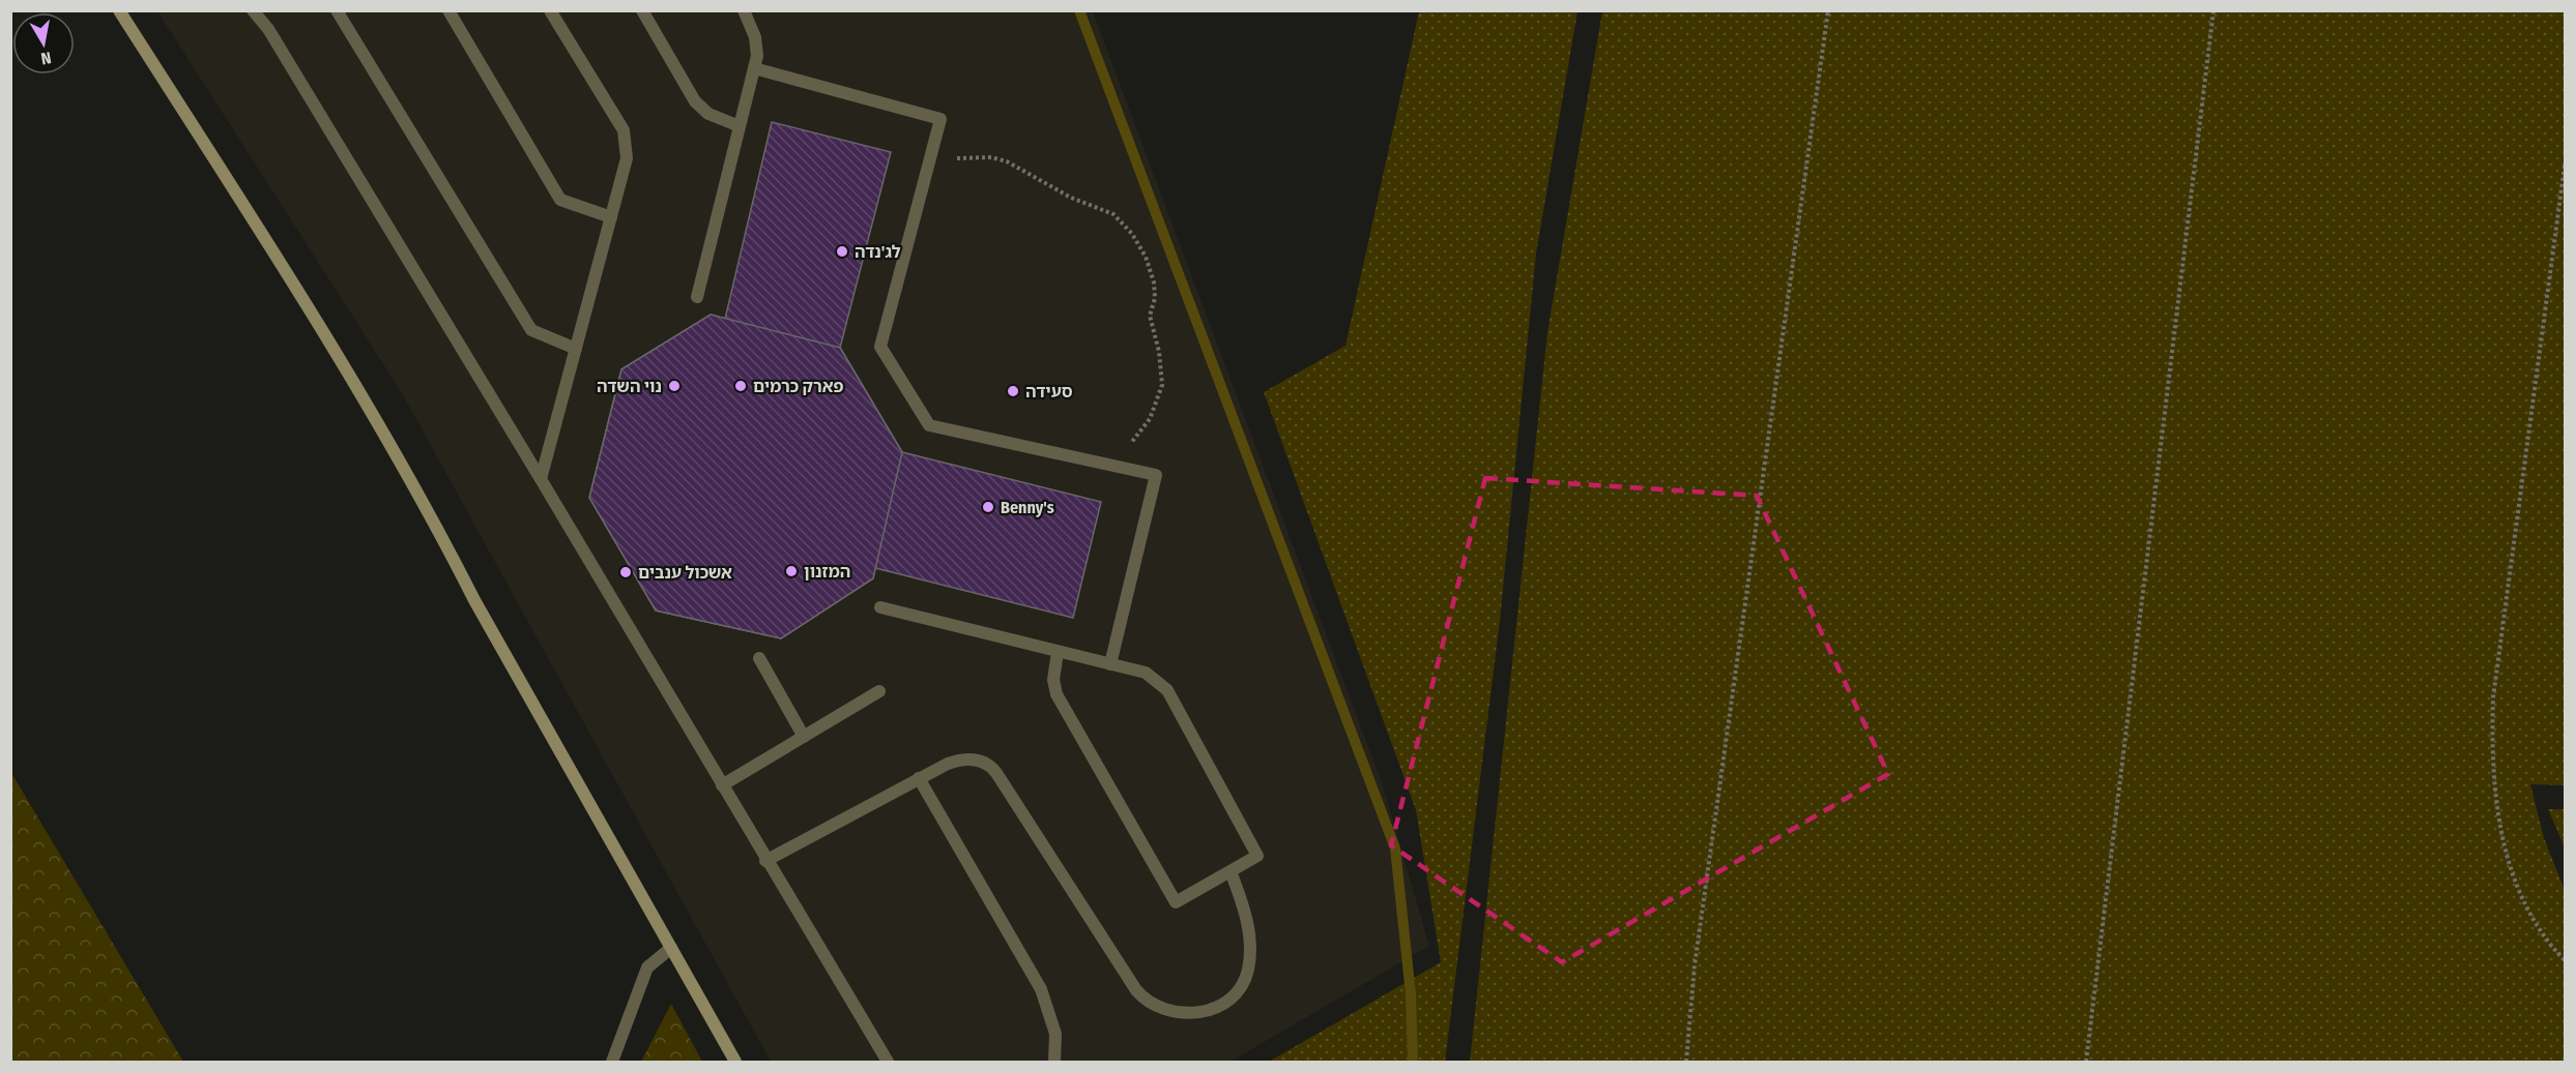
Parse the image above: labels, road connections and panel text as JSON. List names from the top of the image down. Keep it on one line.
{"places":["לג'נדה","נוי השדה","פארק כרמים","סעידה","Benny's","המזנון","אשכול ענבים"],"north":"bottom"}
